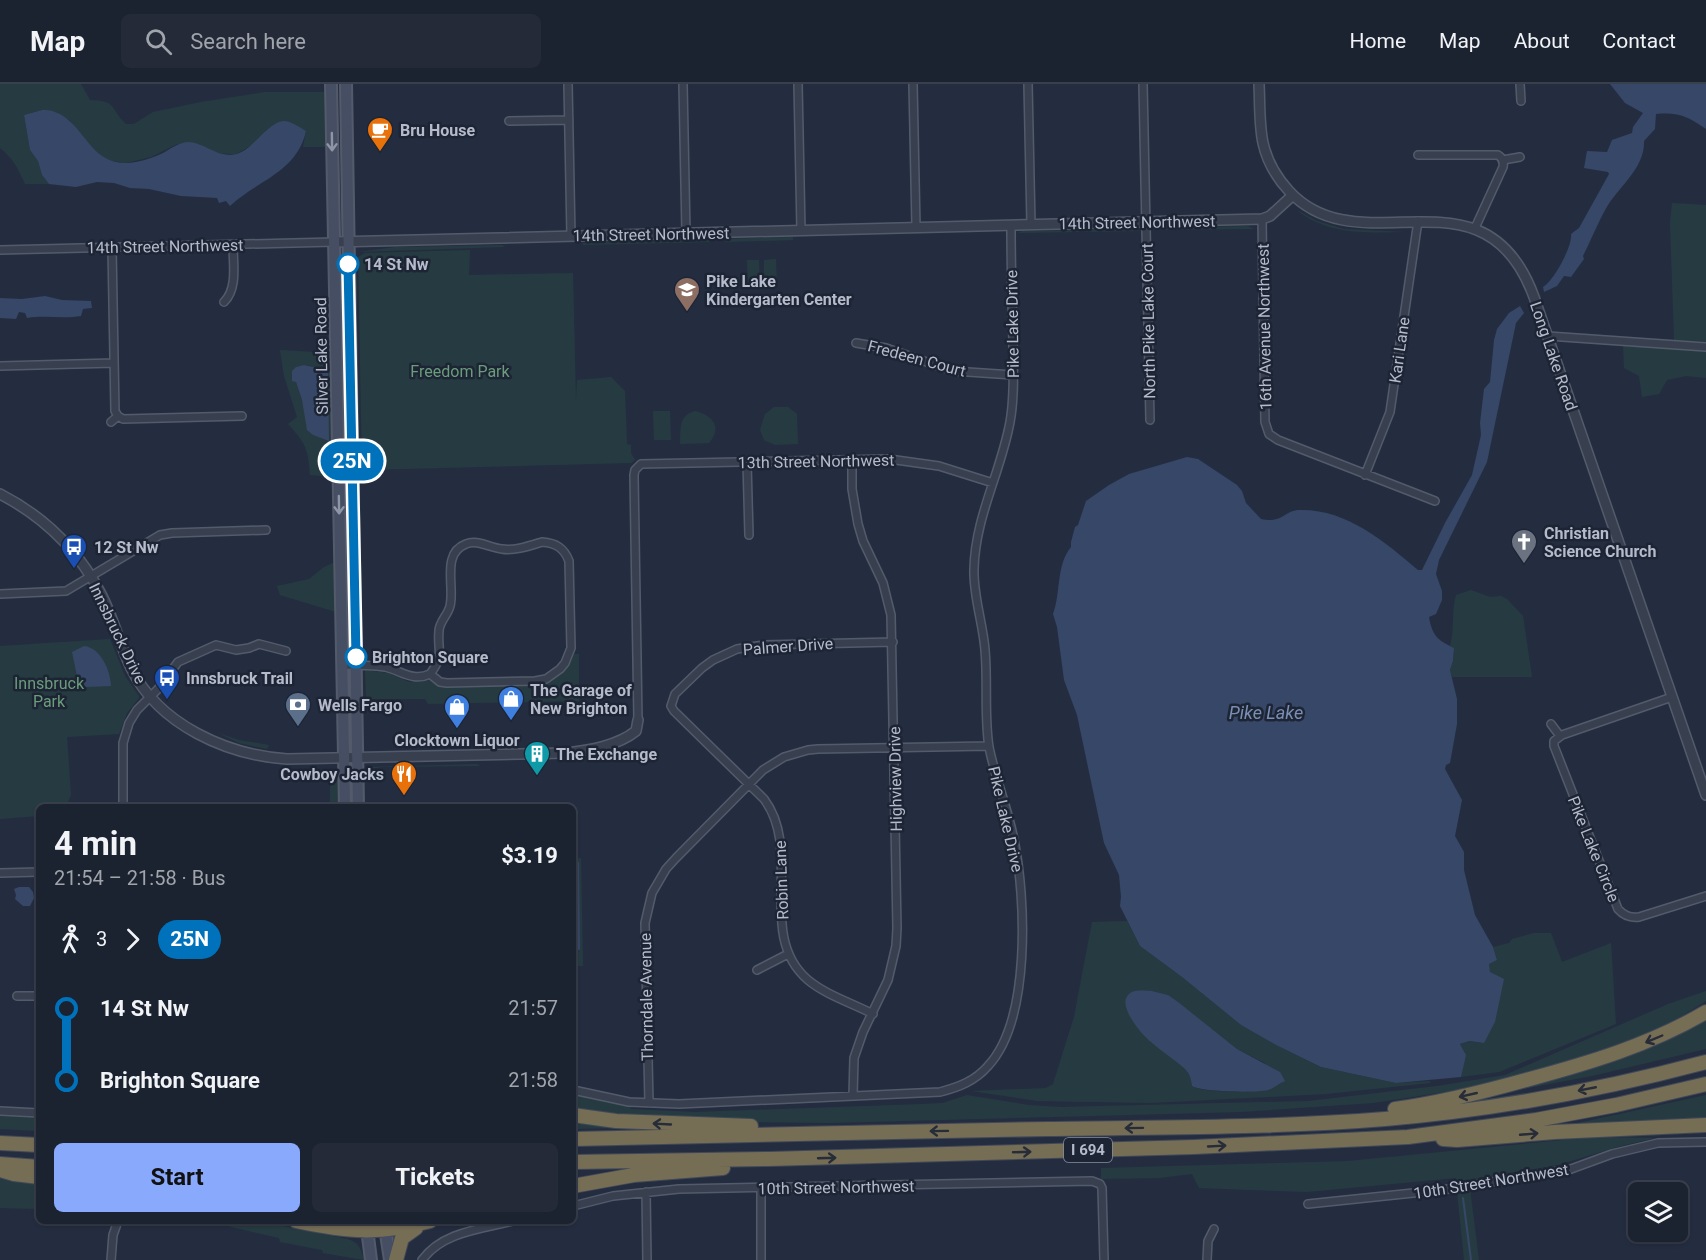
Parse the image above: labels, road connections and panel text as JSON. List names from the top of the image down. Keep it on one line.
{"streets":{"highway":["I 694"],"main road":["Silver Lake Road"],"street":["14th Street Northwest","North Pike Lake Court","Pike Lake Drive","16th Avenue Northwest","Kari Lane","Long Lake Road","Fredeen Court","13th Street Northwest","Innsbruck Drive","Palmer Drive","Highview Drive","Pike Lake Circle","Robin Lane","Thorndale Avenue","10th Street Northwest"]},"crossings":[["14th Street Northwest","North Pike Lake Court"],["14th Street Northwest","Pike Lake Drive"],["14th Street Northwest","16th Avenue Northwest"],["14th Street Northwest","Silver Lake Road"],["Pike Lake Drive","Fredeen Court"],["Pike Lake Drive","13th Street Northwest"],["Pike Lake Drive","Highview Drive"],["Pike Lake Drive","Thorndale Avenue"],["16th Avenue Northwest","Kari Lane"],["Kari Lane","Long Lake Road"],["Silver Lake Road","Innsbruck Drive"],["13th Street Northwest","Highview Drive"],["Palmer Drive","Highview Drive"],["Palmer Drive","Robin Lane"],["Highview Drive","Robin Lane"],["Highview Drive","Thorndale Avenue"],["Robin Lane","Thorndale Avenue"]],"water":["Pike Lake"],"parks":["Freedom Park","Innsbruck Park"],"places":{"cafe":["Bru House"],"other":["14 St Nw","Brighton Square"],"school or university":["Pike Lake Kindergarten Center"],"church":["Christian Science Church"],"bus stop":["12 St Nw","Innsbruck Trail"],"shop":["The Garage of New Brighton","Clocktown Liquor"],"bank":["Wells Fargo"],"building":["The Exchange"],"restaurant":["Cowboy Jacks"]},"lines":["bus line 25N"],"page":{"header":"Map","search":"Search here","nav":["Home","Map","About","Contact"],"on_map":"25N","heading":["4 min","21:54 – 21:58 · Bus","$3.19"],"legs":["3","25N"],"list":[{"name":"14 St Nw","value":"21:57"},{"name":"Brighton Square","value":"21:58"}],"buttons":["Start","Tickets"]}}
